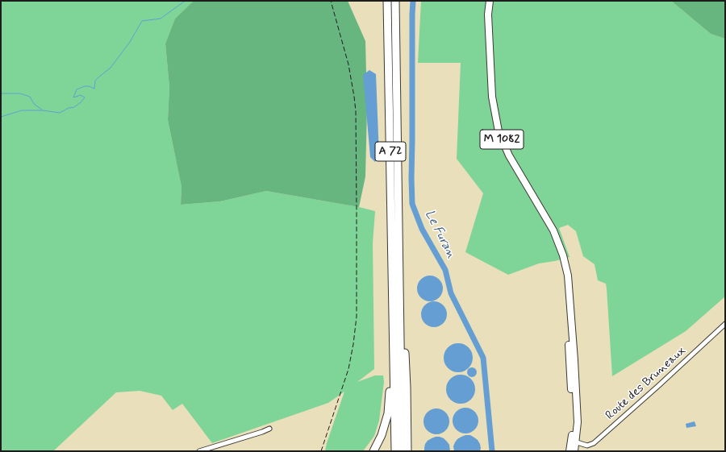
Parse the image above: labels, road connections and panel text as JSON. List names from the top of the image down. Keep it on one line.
{"streets":{"highway":["A 72"],"main road":["M 1082"],"street":["Route des Bruneaux"]},"crossings":[["M 1082","Route des Bruneaux"]],"water":["Le Furan"]}
